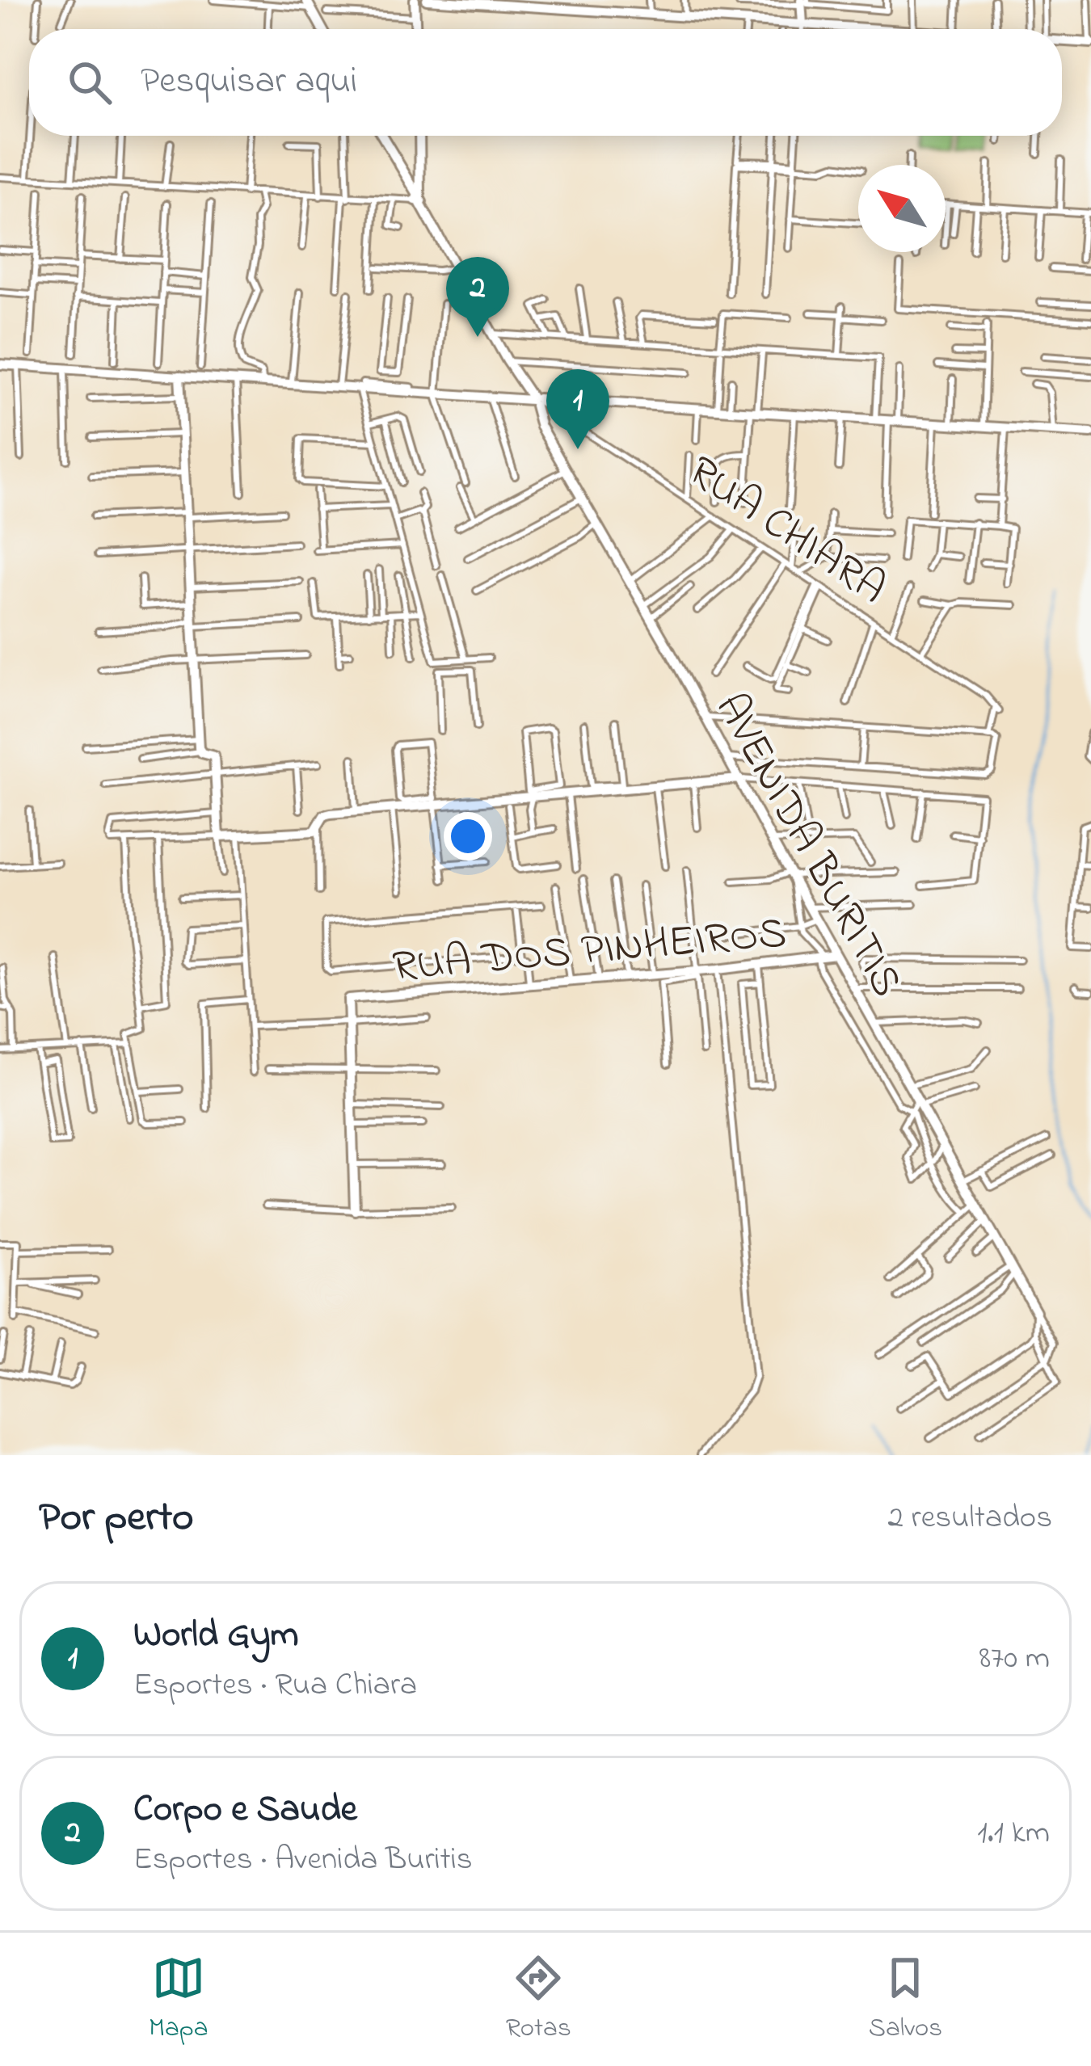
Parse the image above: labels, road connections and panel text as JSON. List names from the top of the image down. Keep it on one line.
{"streets":{"street":["RUA CHIARA","AVENIDA BURITIS","RUA DOS PINHEIROS"]},"crossings":[["RUA CHIARA","AVENIDA BURITIS"],["AVENIDA BURITIS","RUA DOS PINHEIROS"]],"north":"top left","page":{"search":"Pesquisar aqui","pins":["2","1"],"heading":["Por perto","2 resultados"],"list":[{"mark":"1","name":"World Gym","note":"Esportes · Rua Chiara","value":"870 m"},{"mark":"2","name":"Corpo e Saude","note":"Esportes · Avenida Buritis","value":"1.1 km"}],"nav":["Mapa","Rotas","Salvos"]}}
